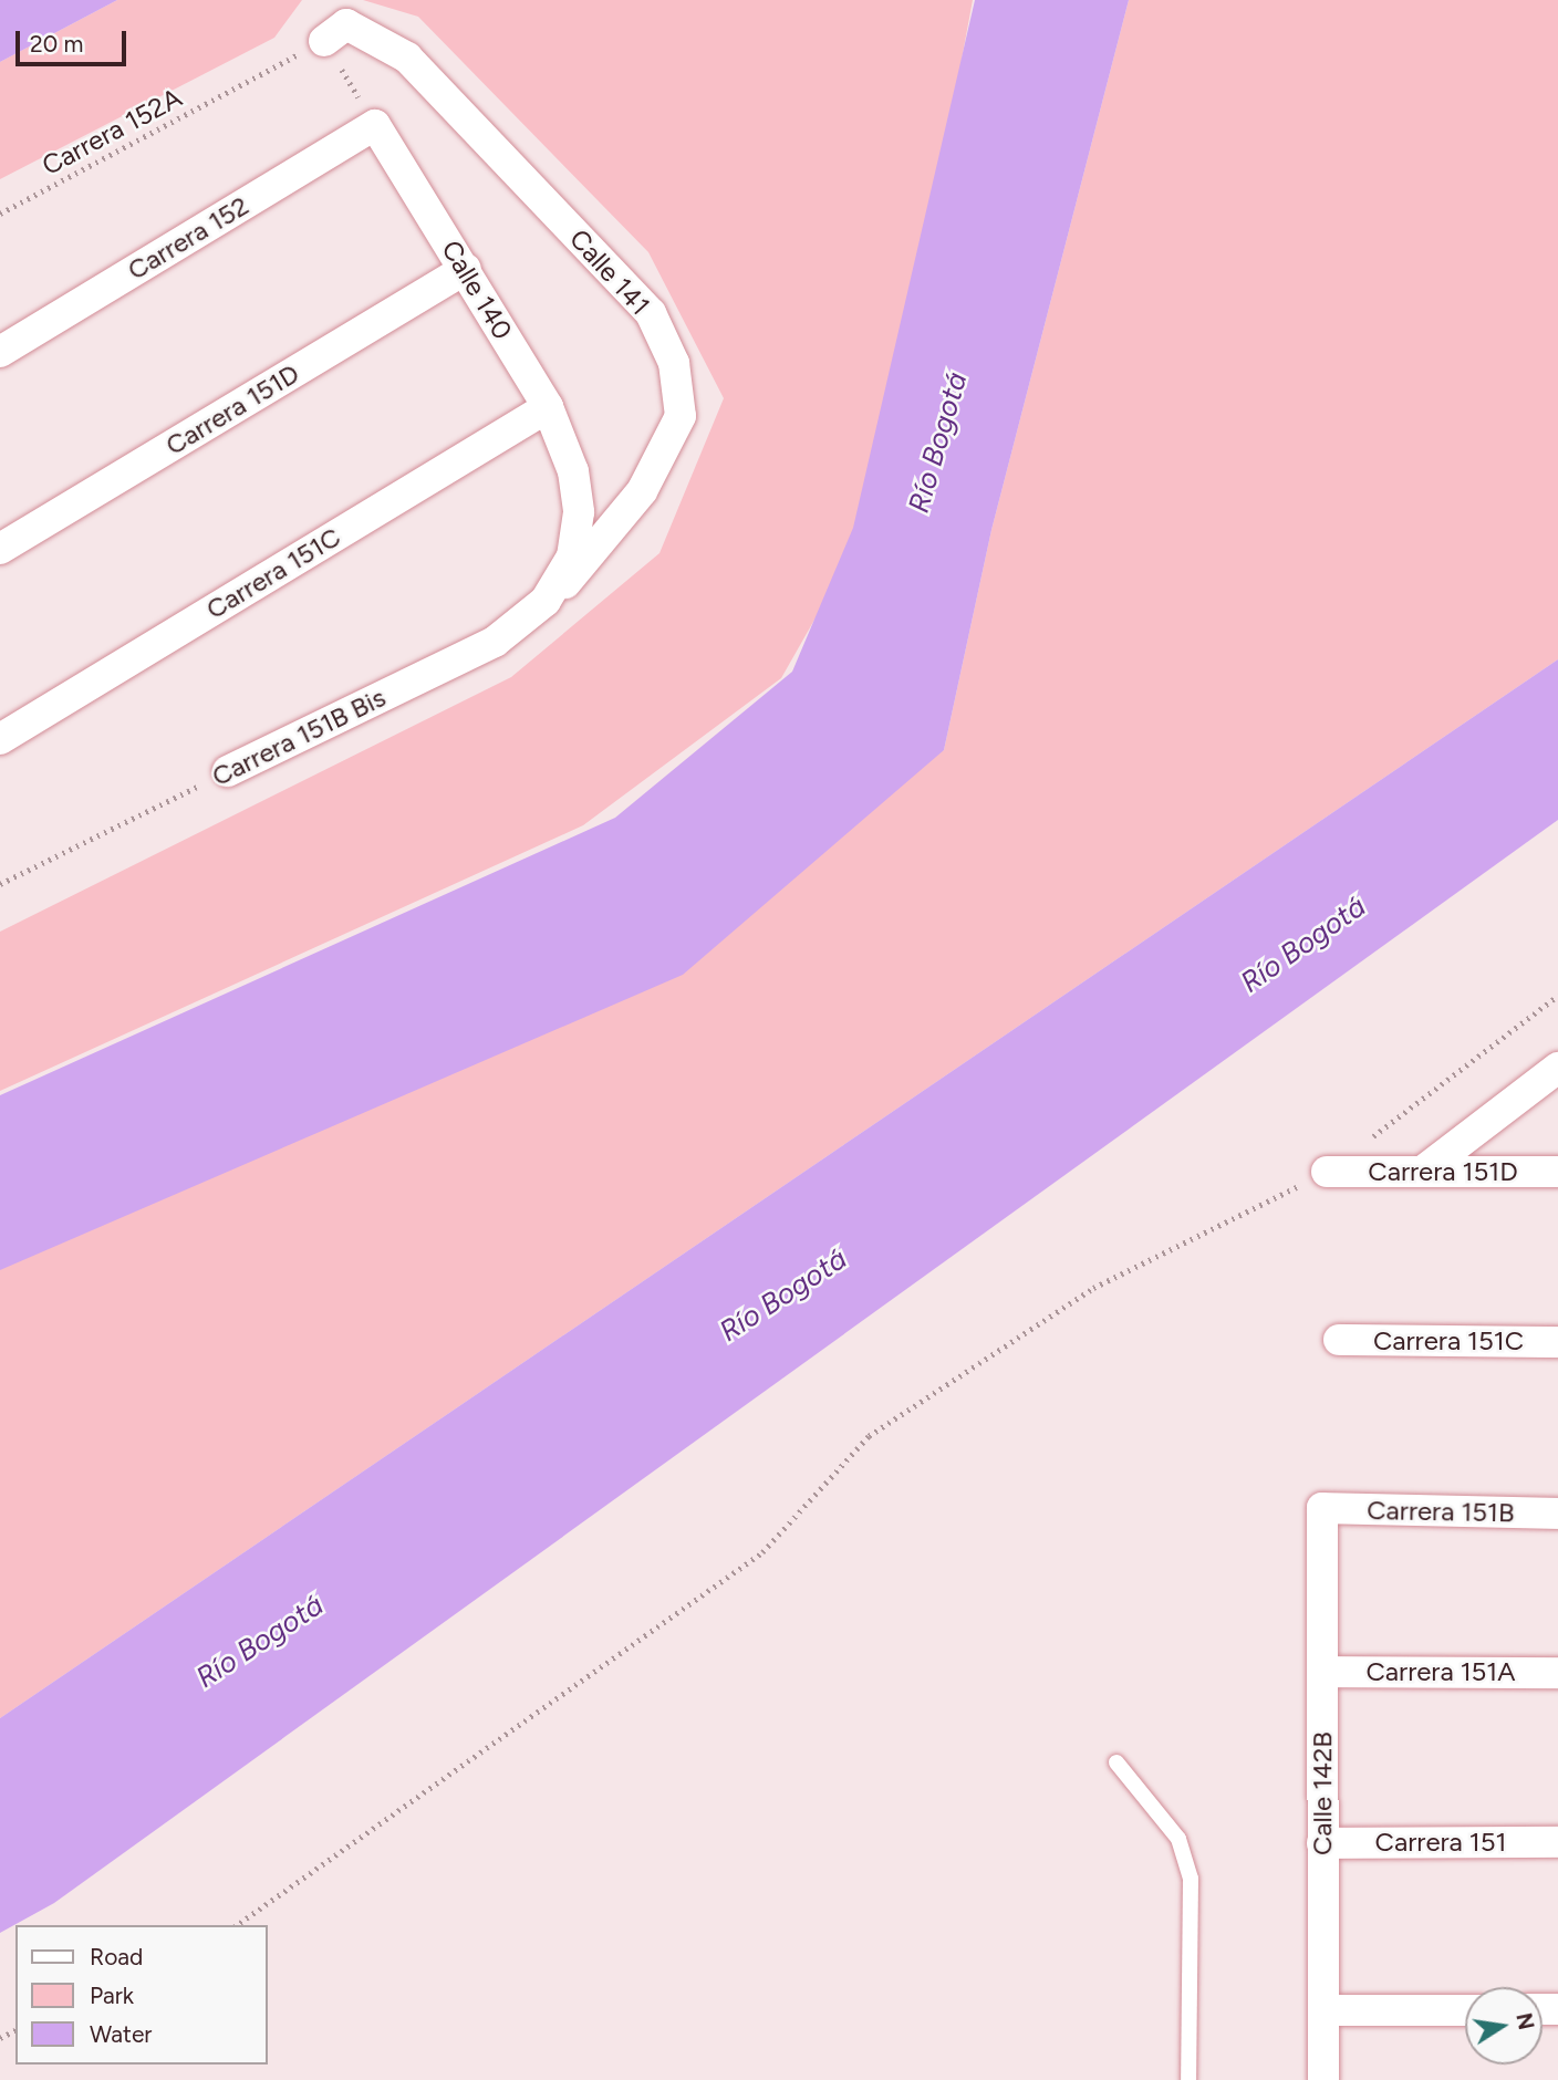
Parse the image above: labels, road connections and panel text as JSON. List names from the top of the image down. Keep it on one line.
{"streets":{"street":["Carrera 152","Calle 141","Calle 140","Carrera 151D","Carrera 151C","Carrera 151B Bis","Carrera 151B","Carrera 151A","Calle 142B","Carrera 151"],"path":["Carrera 152A"]},"crossings":[["Carrera 152A","Calle 141"],["Carrera 152","Calle 140"],["Calle 141","Carrera 151B Bis"],["Calle 140","Carrera 151D"],["Calle 140","Carrera 151C"],["Calle 140","Carrera 151B Bis"],["Carrera 151B","Calle 142B"],["Carrera 151A","Calle 142B"],["Calle 142B","Carrera 151"]],"water":["Río Bogotá"],"legend":["Road","Park","Water"],"scale_bar":"20 m","north":"right"}
